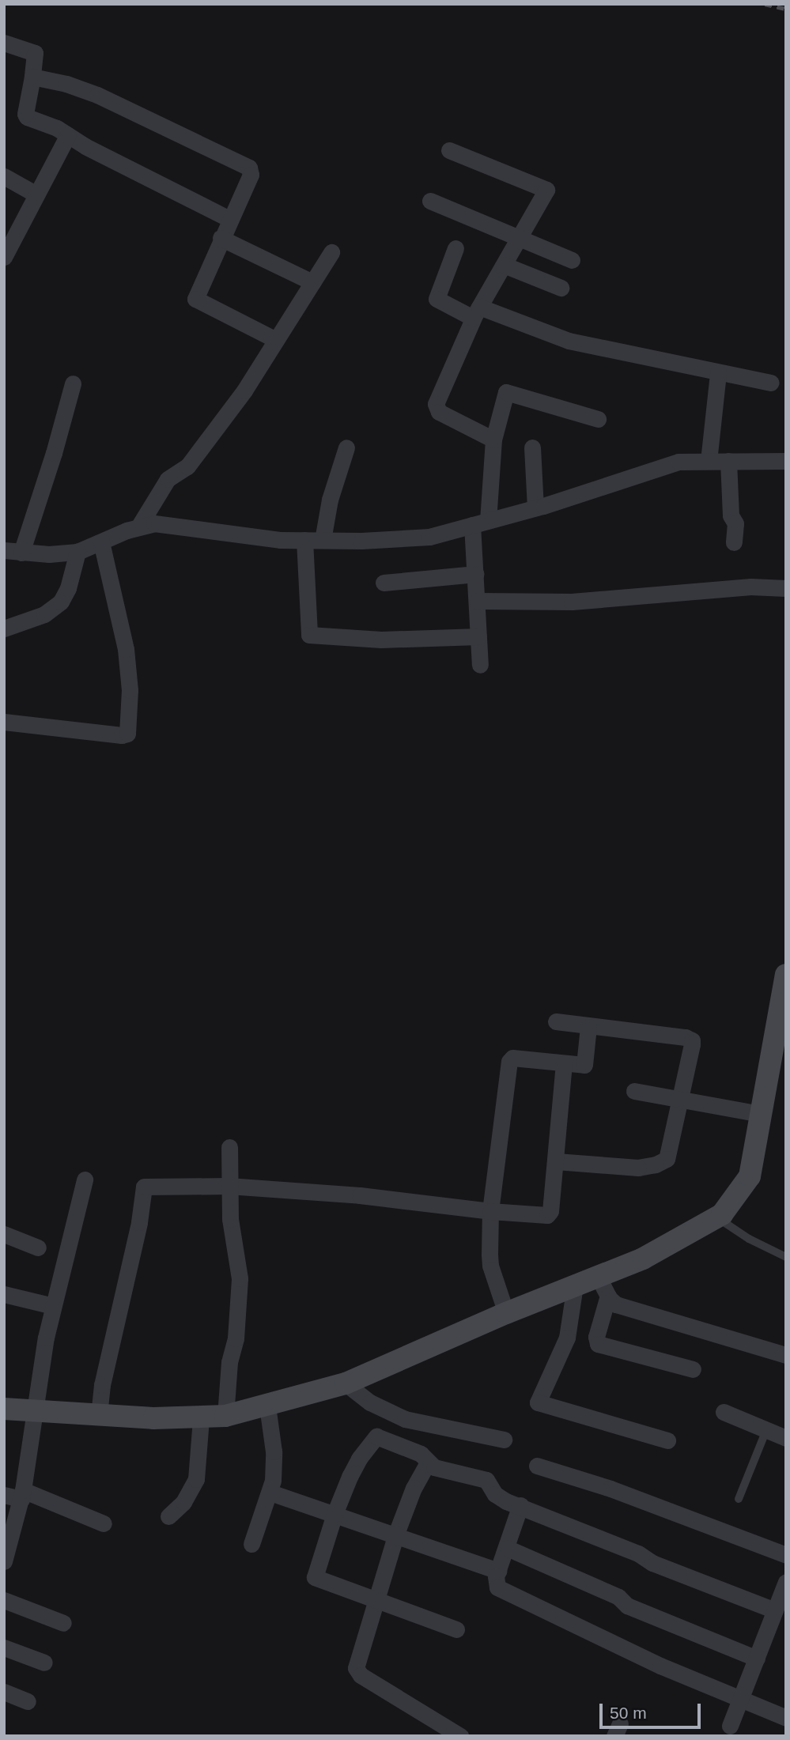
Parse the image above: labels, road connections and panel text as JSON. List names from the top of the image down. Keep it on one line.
{"scale_bar":"50 m"}
